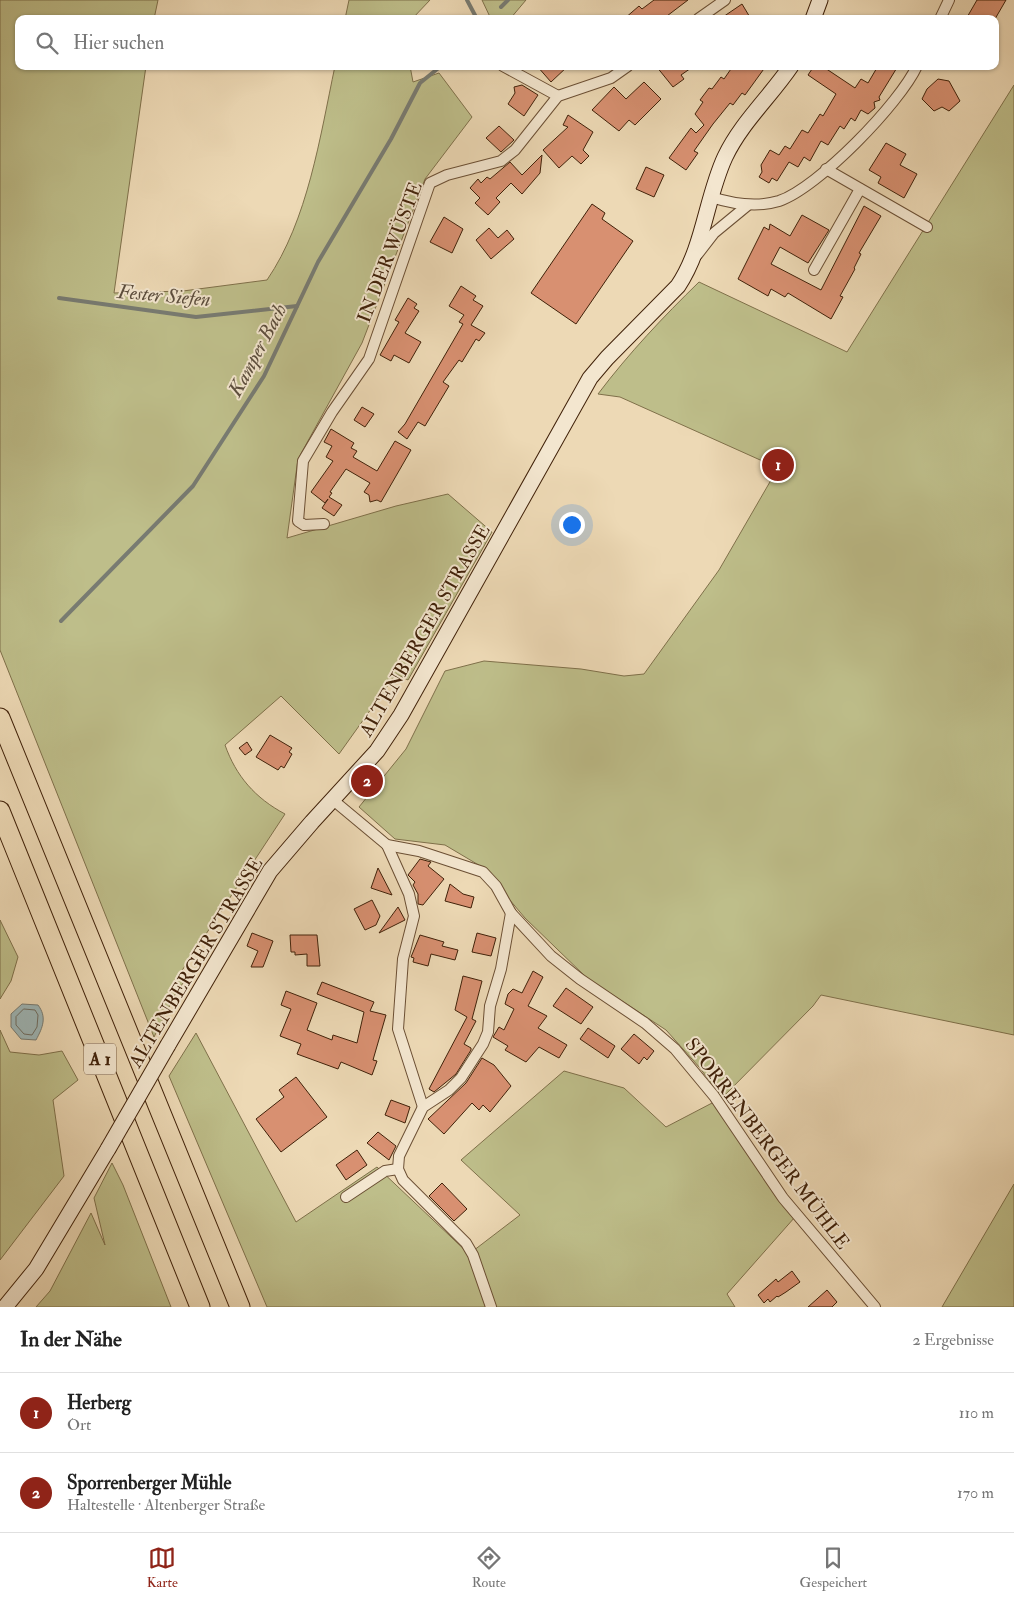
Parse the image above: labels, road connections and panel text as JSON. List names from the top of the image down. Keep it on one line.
{"streets":{"highway":["A 1"],"main road":["ALTENBERGER STRASSE"],"street":["IN DER WÜSTE","SPORRENBERGER MÜHLE"]},"water":["Fester Siefen","Kamper Bach"],"page":{"search":"Hier suchen","pins":["1","2"],"heading":["In der Nähe","2 Ergebnisse"],"list":[{"mark":"1","name":"Herberg","note":"Ort","value":"110 m"},{"mark":"2","name":"Sporrenberger Mühle","note":"Haltestelle · Altenberger Straße","value":"170 m"}],"nav":["Karte","Route","Gespeichert"]}}
